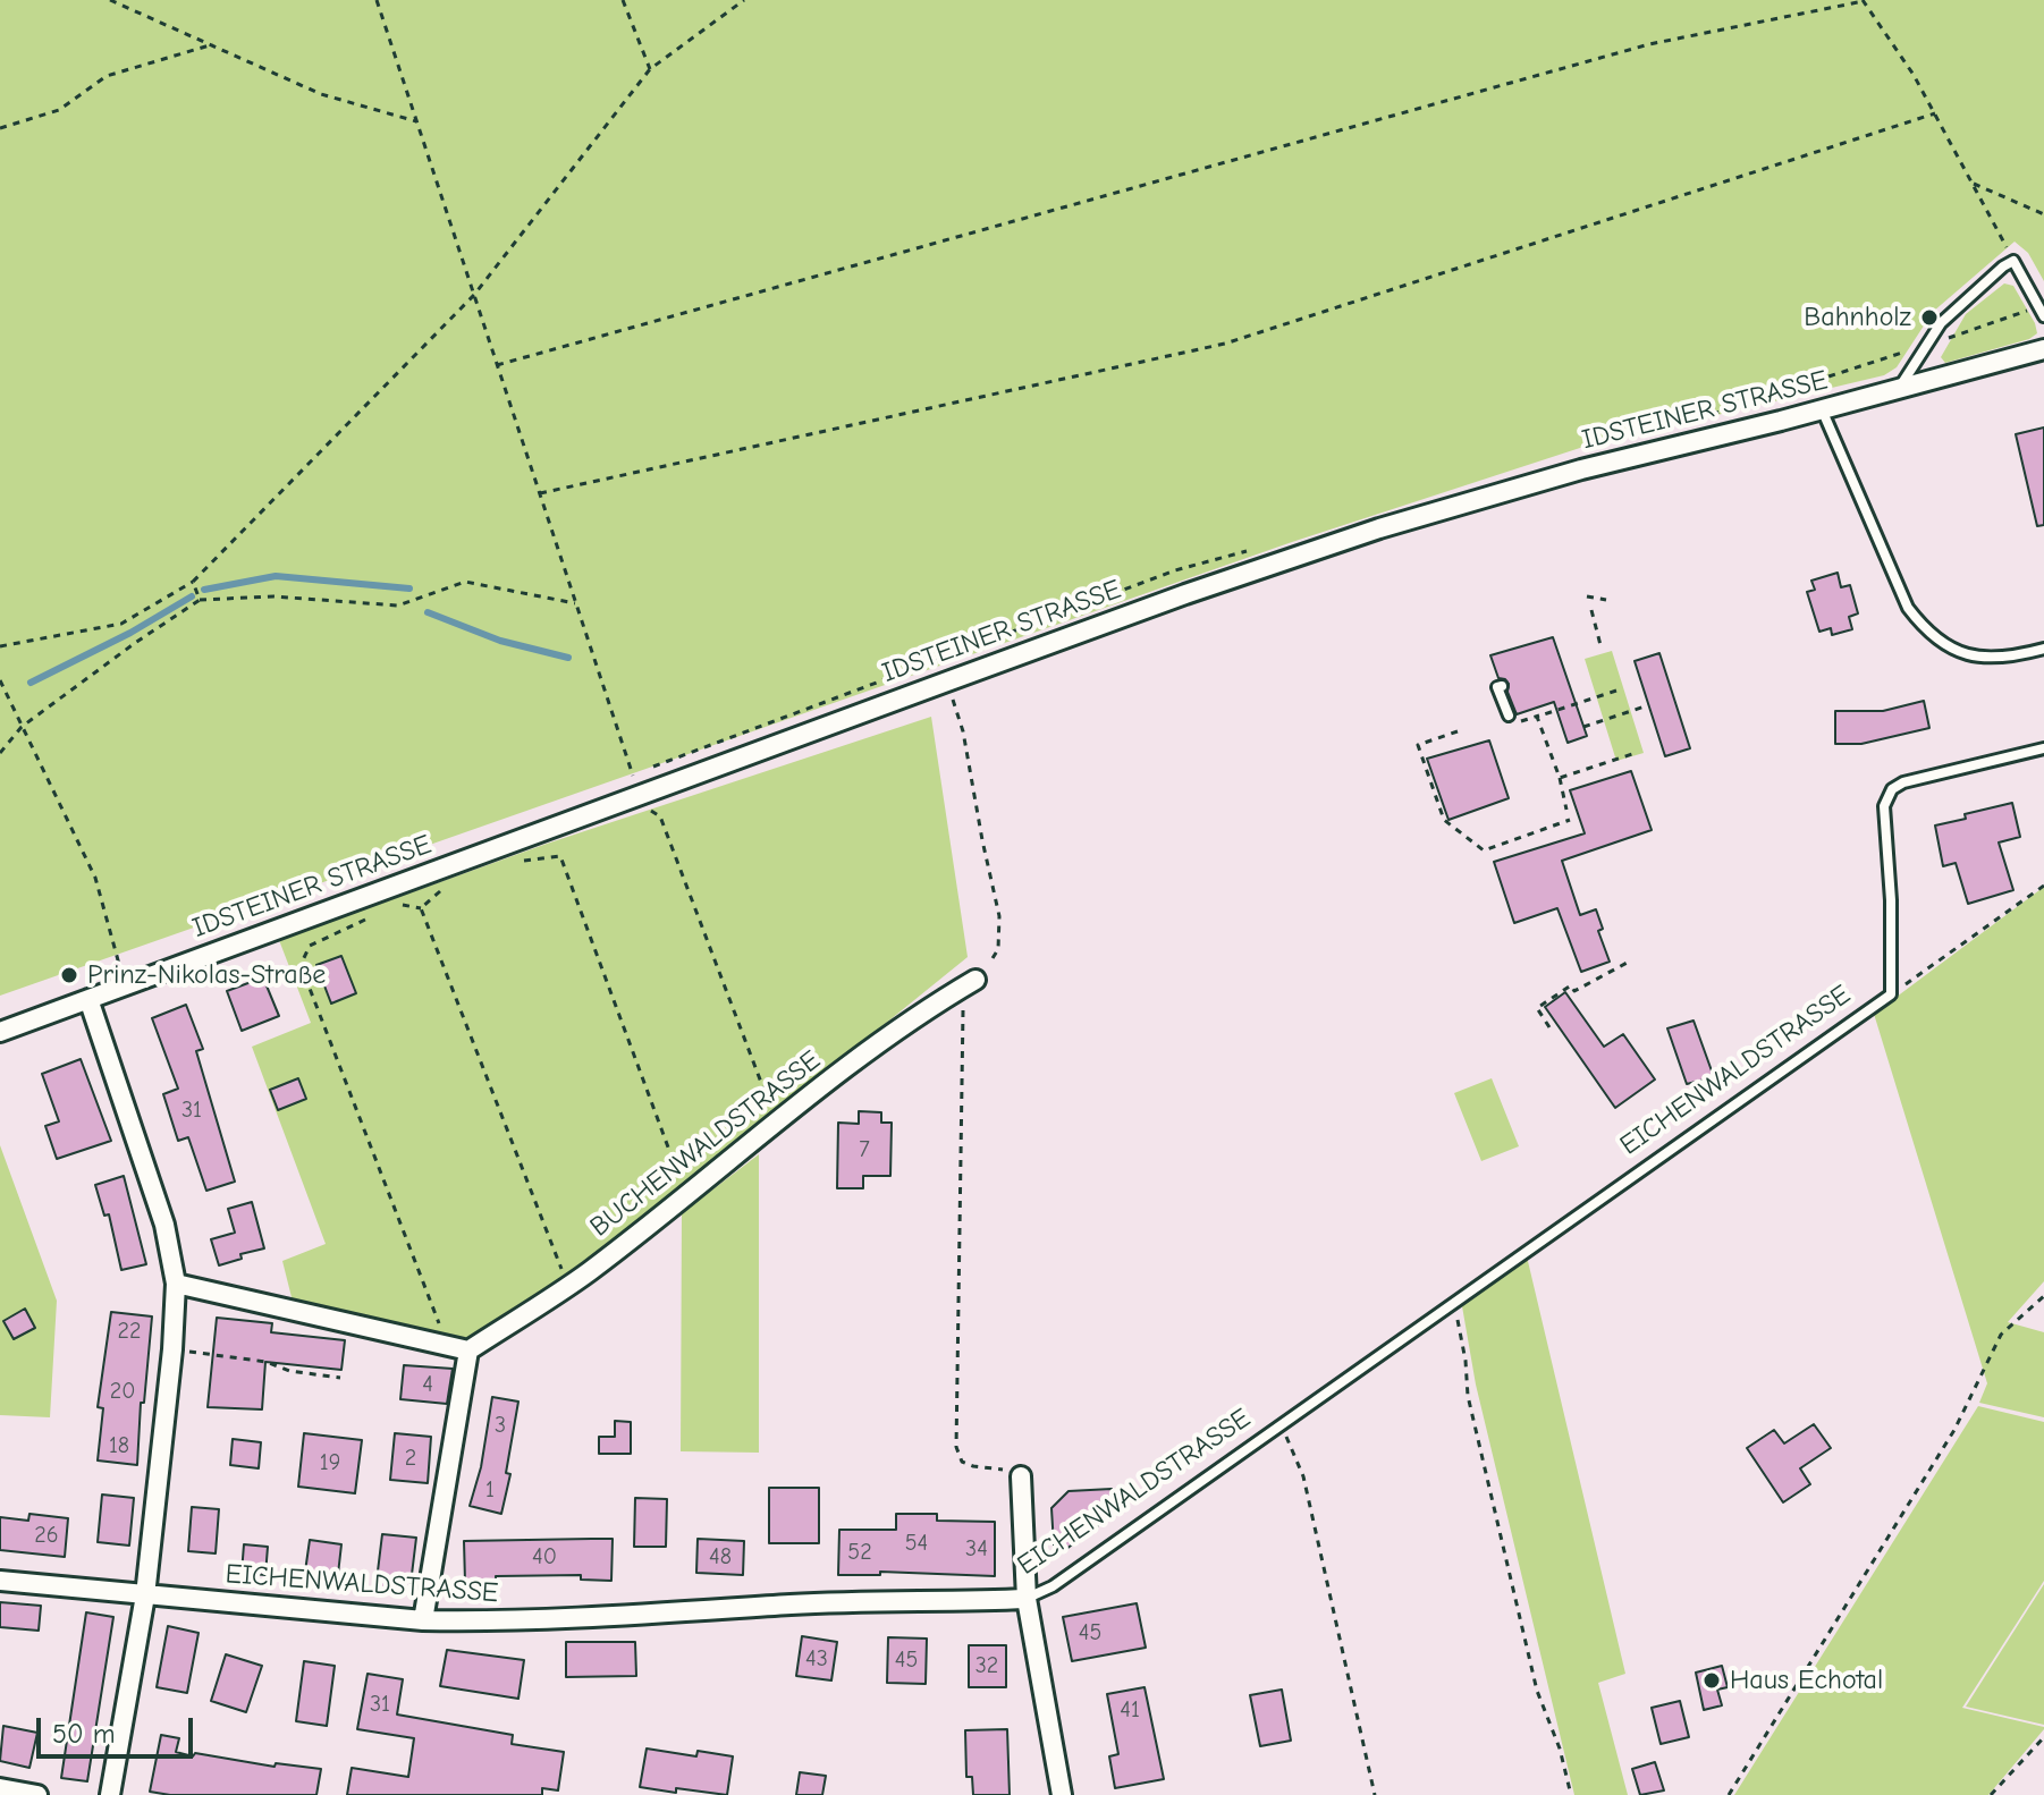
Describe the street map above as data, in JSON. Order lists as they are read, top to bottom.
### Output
{
  "streets": {
    "street": ["IDSTEINER STRASSE", "EICHENWALDSTRASSE", "BUCHENWALDSTRASSE"]
  },
  "places": ["Bahnholz", "Prinz-Nikolas-Straße", "Haus Echotal"],
  "house_numbers": [
    "31",
    "7",
    "22",
    "4",
    "20",
    "3",
    "18",
    "2",
    "19",
    "1",
    "26",
    "54",
    "34",
    "52",
    "40",
    "48",
    "45",
    "43",
    "45",
    "32",
    "31",
    "41"
  ],
  "scale_bar": "50 m"
}
